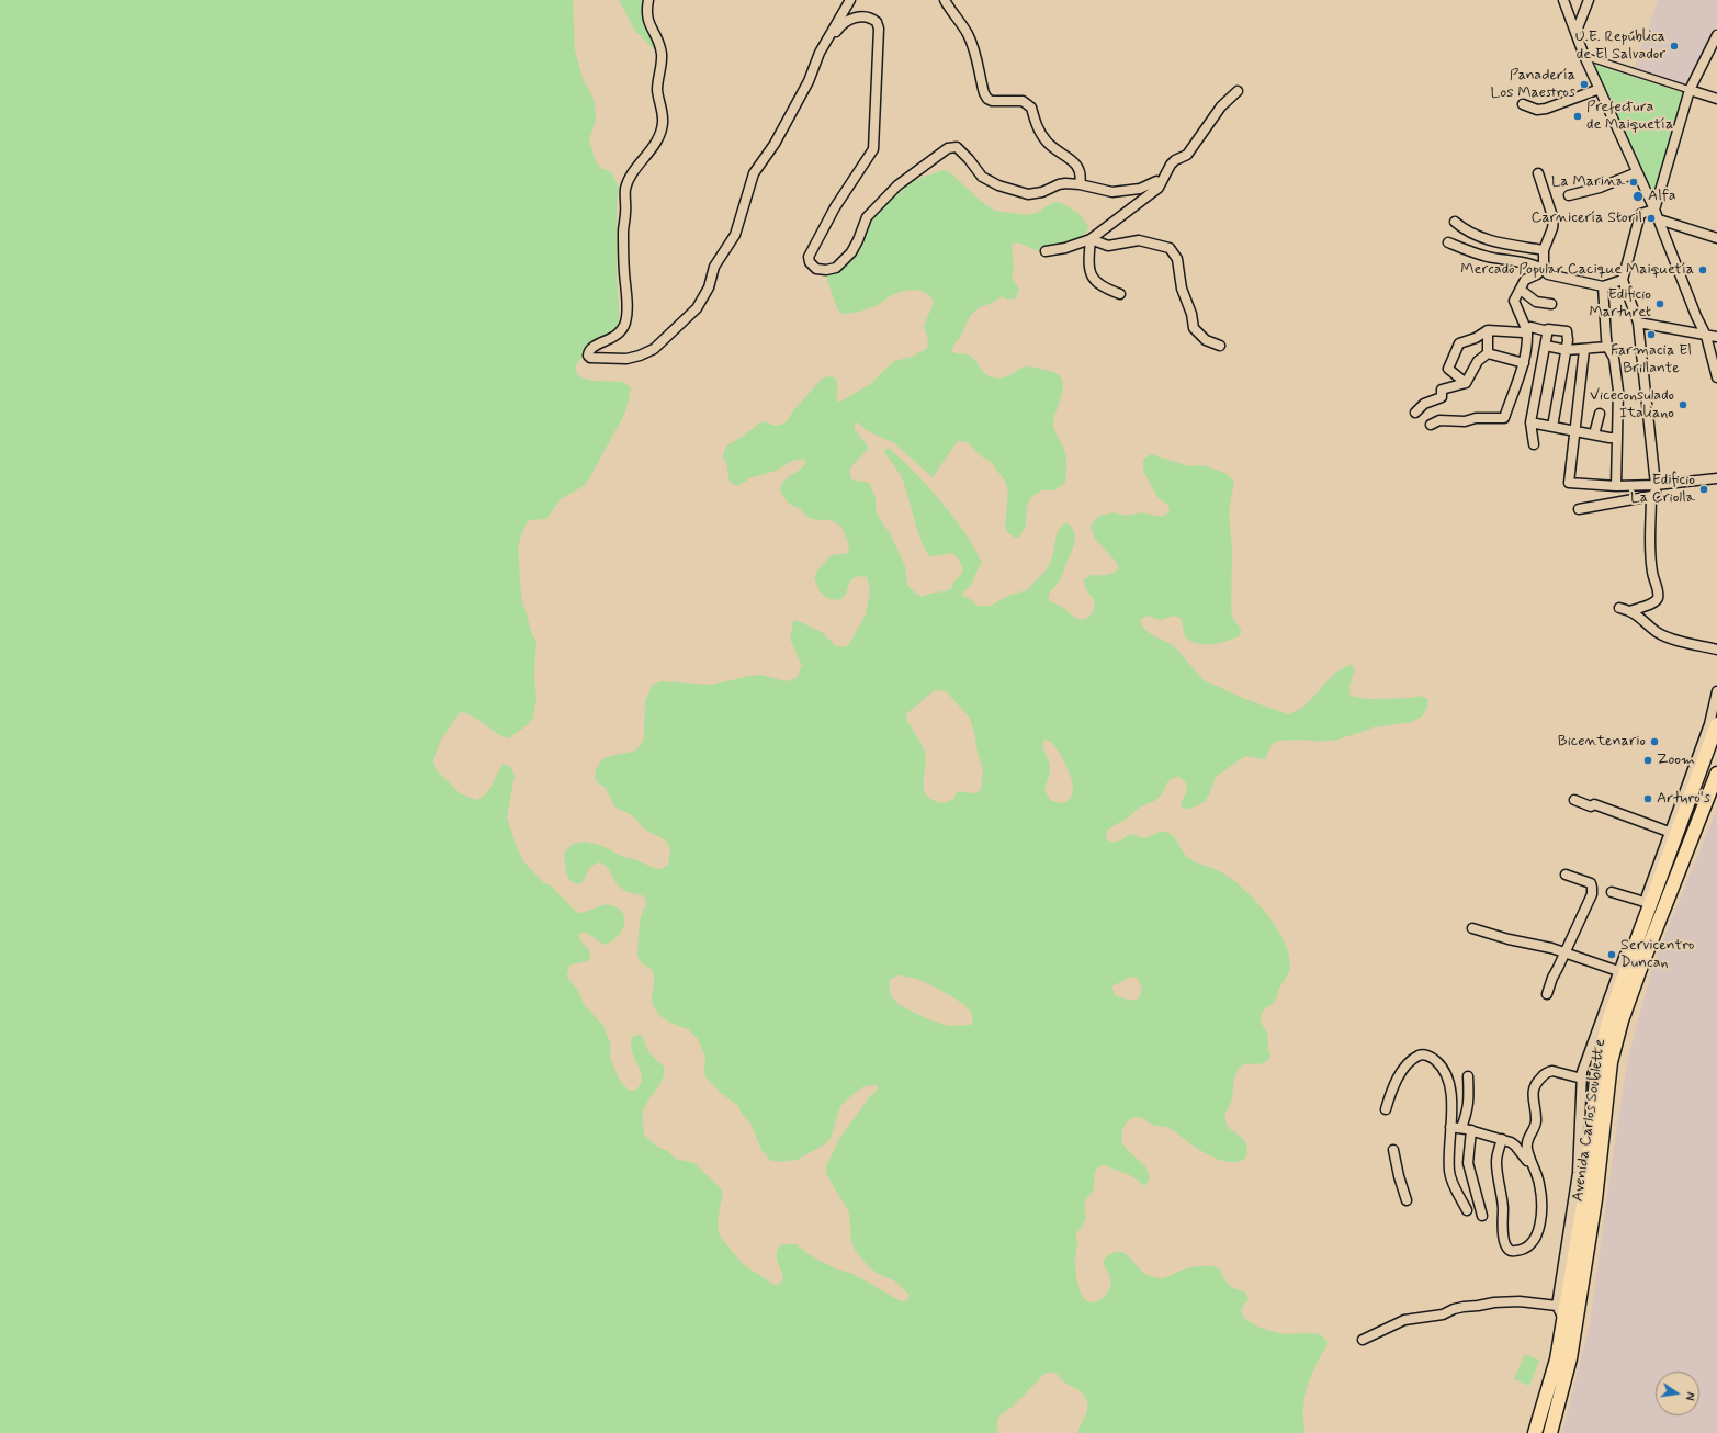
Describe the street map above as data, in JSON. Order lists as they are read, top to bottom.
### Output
{
  "streets": {
    "main road": ["Avenida Carlos Soublette"]
  },
  "places": [
    "U.E. República de El Salvador",
    "Panadería Los Maestros",
    "Prefectura de Maiquetía",
    "La Marina",
    "Alfa",
    "Carnicería Storil",
    "Mercado Popular Cacique Maiquetía",
    "Edificio Marturet",
    "Farmacia El Brillante",
    "Viceconsulado Italiano",
    "Edificio La Criolla",
    "Bicentenario",
    "Zoom",
    "Arturo's",
    "Servicentro Duncan"
  ],
  "north": "right"
}
